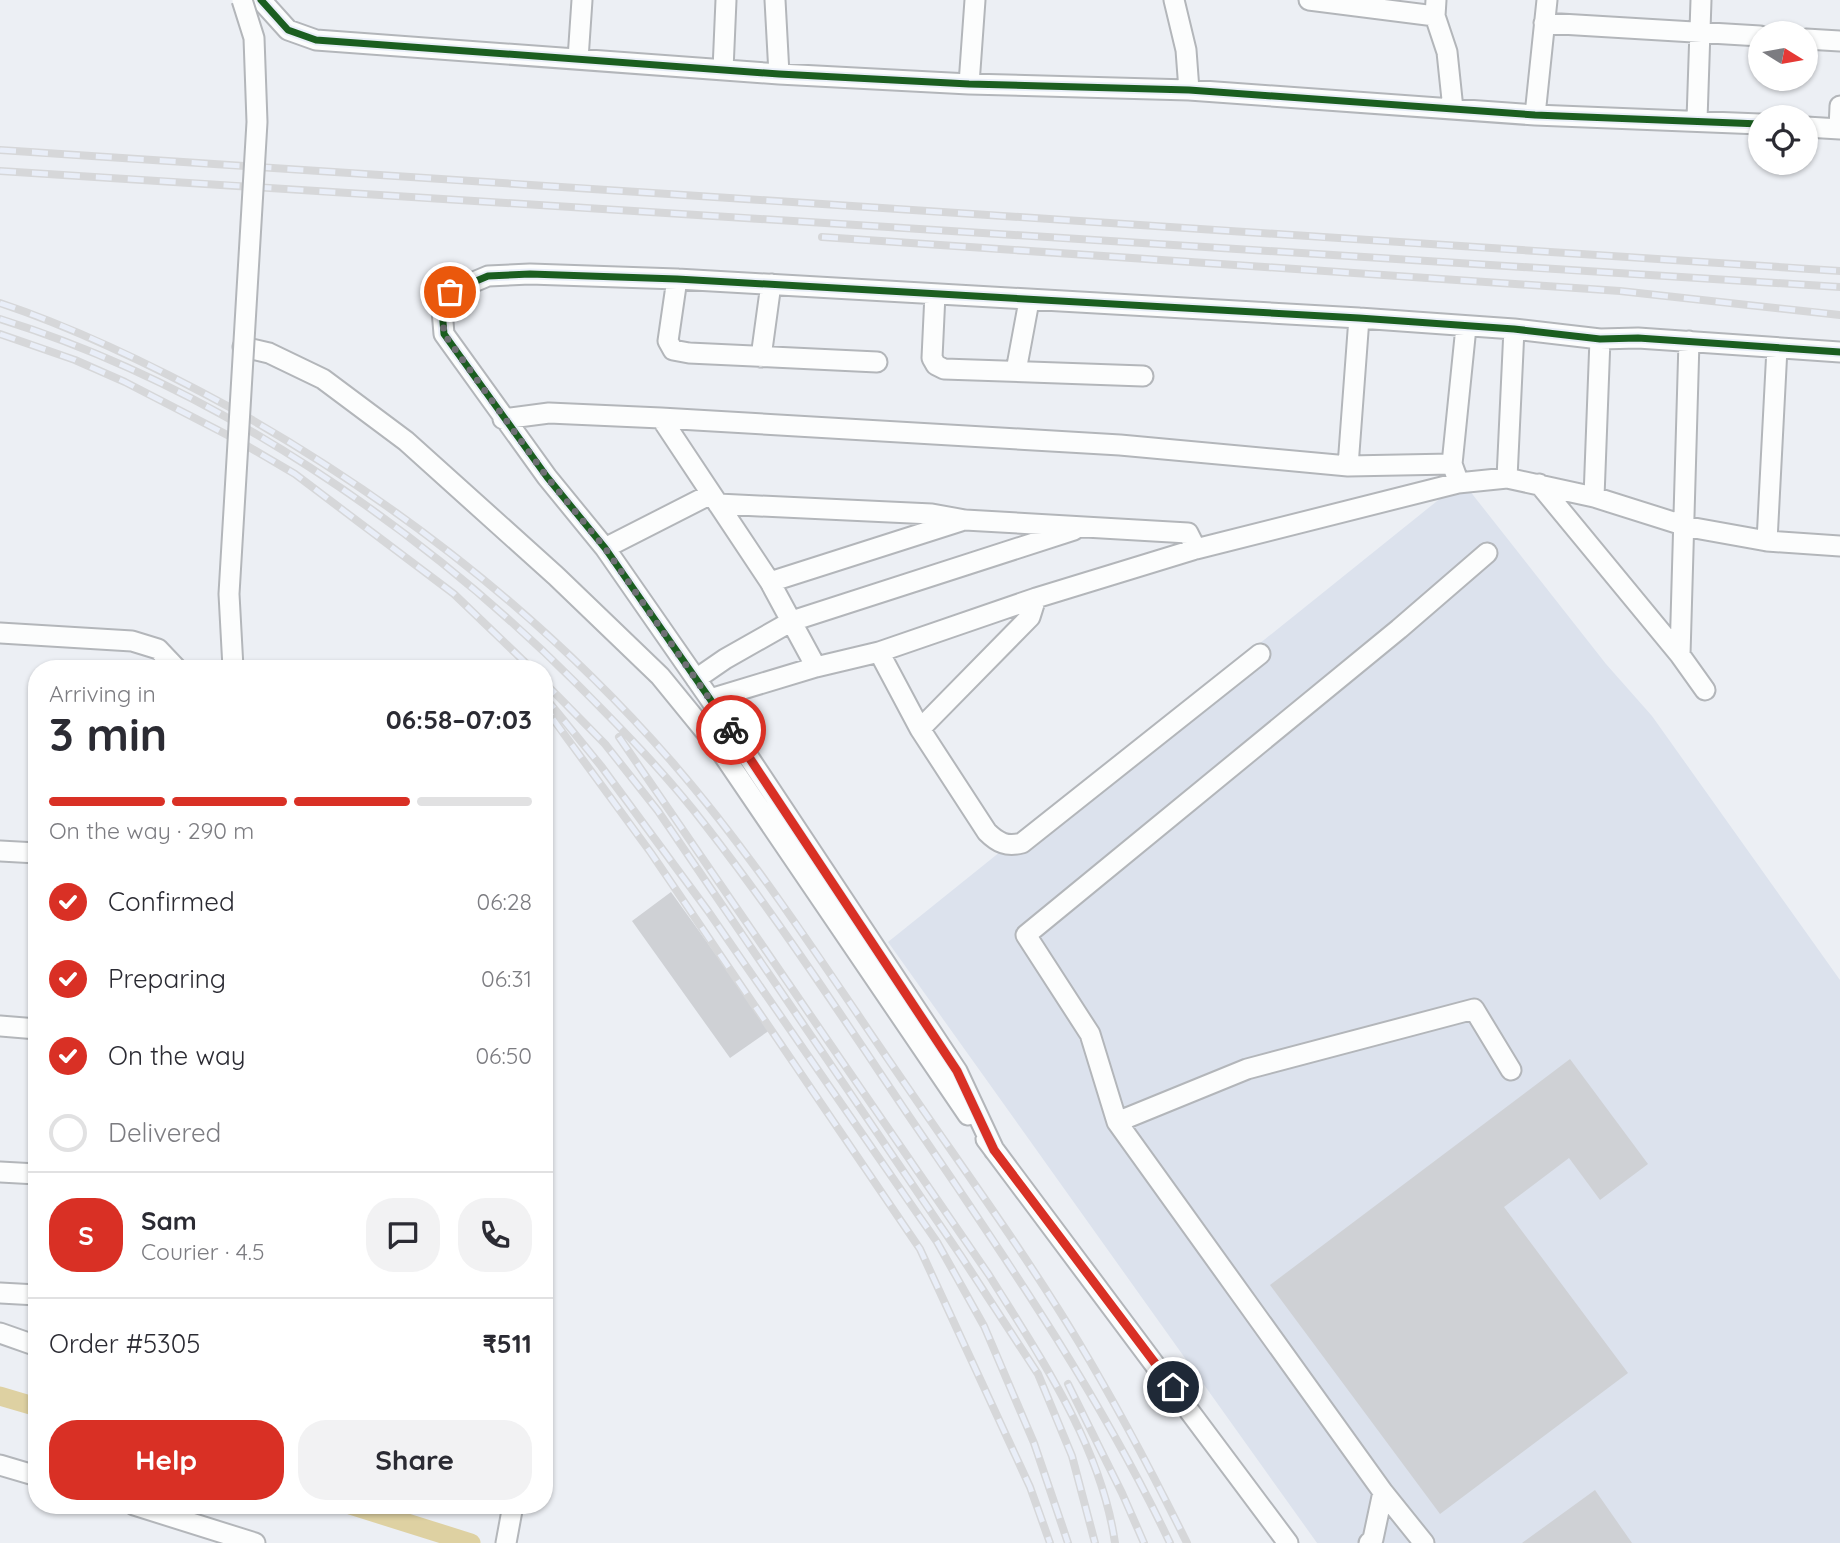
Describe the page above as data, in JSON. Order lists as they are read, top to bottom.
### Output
{
  "north": "right",
  "page": {
    "heading": ["3 min", "Arriving in", "06:58–07:03"],
    "panel": [
      "Sam",
      "Courier · 4.5",
      "Order #5305",
      "₹511"
    ],
    "bar": "On the way · 290 m",
    "list": [
      ["Confirmed", "06:28"],
      ["Preparing", "06:31"],
      ["On the way", "06:50"],
      "Delivered"
    ],
    "round": "S",
    "buttons": ["Help", "Share"]
  }
}
